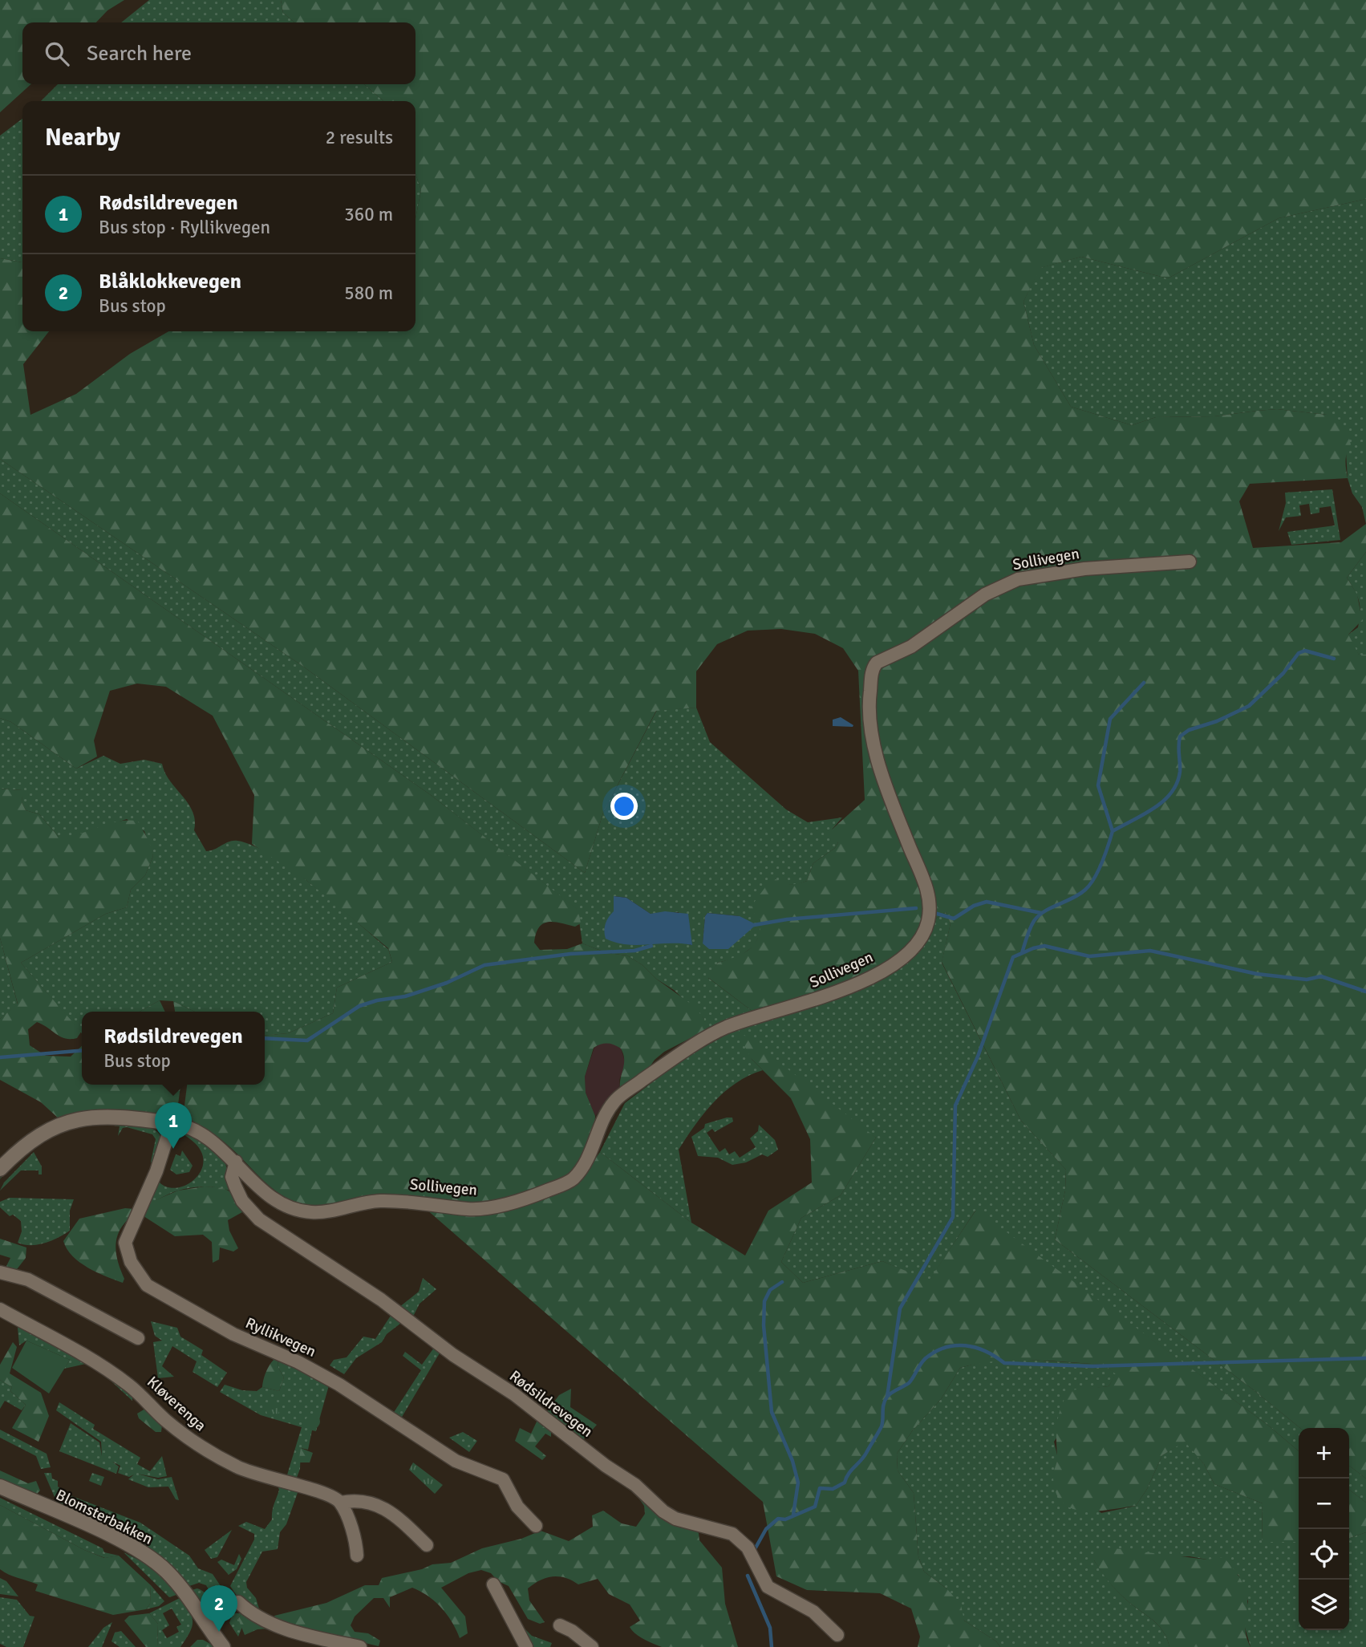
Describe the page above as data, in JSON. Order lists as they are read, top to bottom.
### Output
{
  "streets": {
    "street": [
      "Sollivegen",
      "Ryllikvegen",
      "Kløverenga",
      "Rødsildrevegen",
      "Blomsterbakken"
    ]
  },
  "crossings": [
    ["Sollivegen", "Rødsildrevegen"]
  ],
  "page": {
    "search": "Search here",
    "heading": ["Nearby", "2 results"],
    "list": [
      {
        "mark": "1",
        "name": "Rødsildrevegen",
        "note": "Bus stop · Ryllikvegen",
        "value": "360 m"
      },
      {
        "mark": "2",
        "name": "Blåklokkevegen",
        "note": "Bus stop",
        "value": "580 m"
      }
    ],
    "popup": ["Rødsildrevegen", "Bus stop"],
    "pins": ["1", "2"],
    "map_buttons": ["+", "−"]
  }
}
